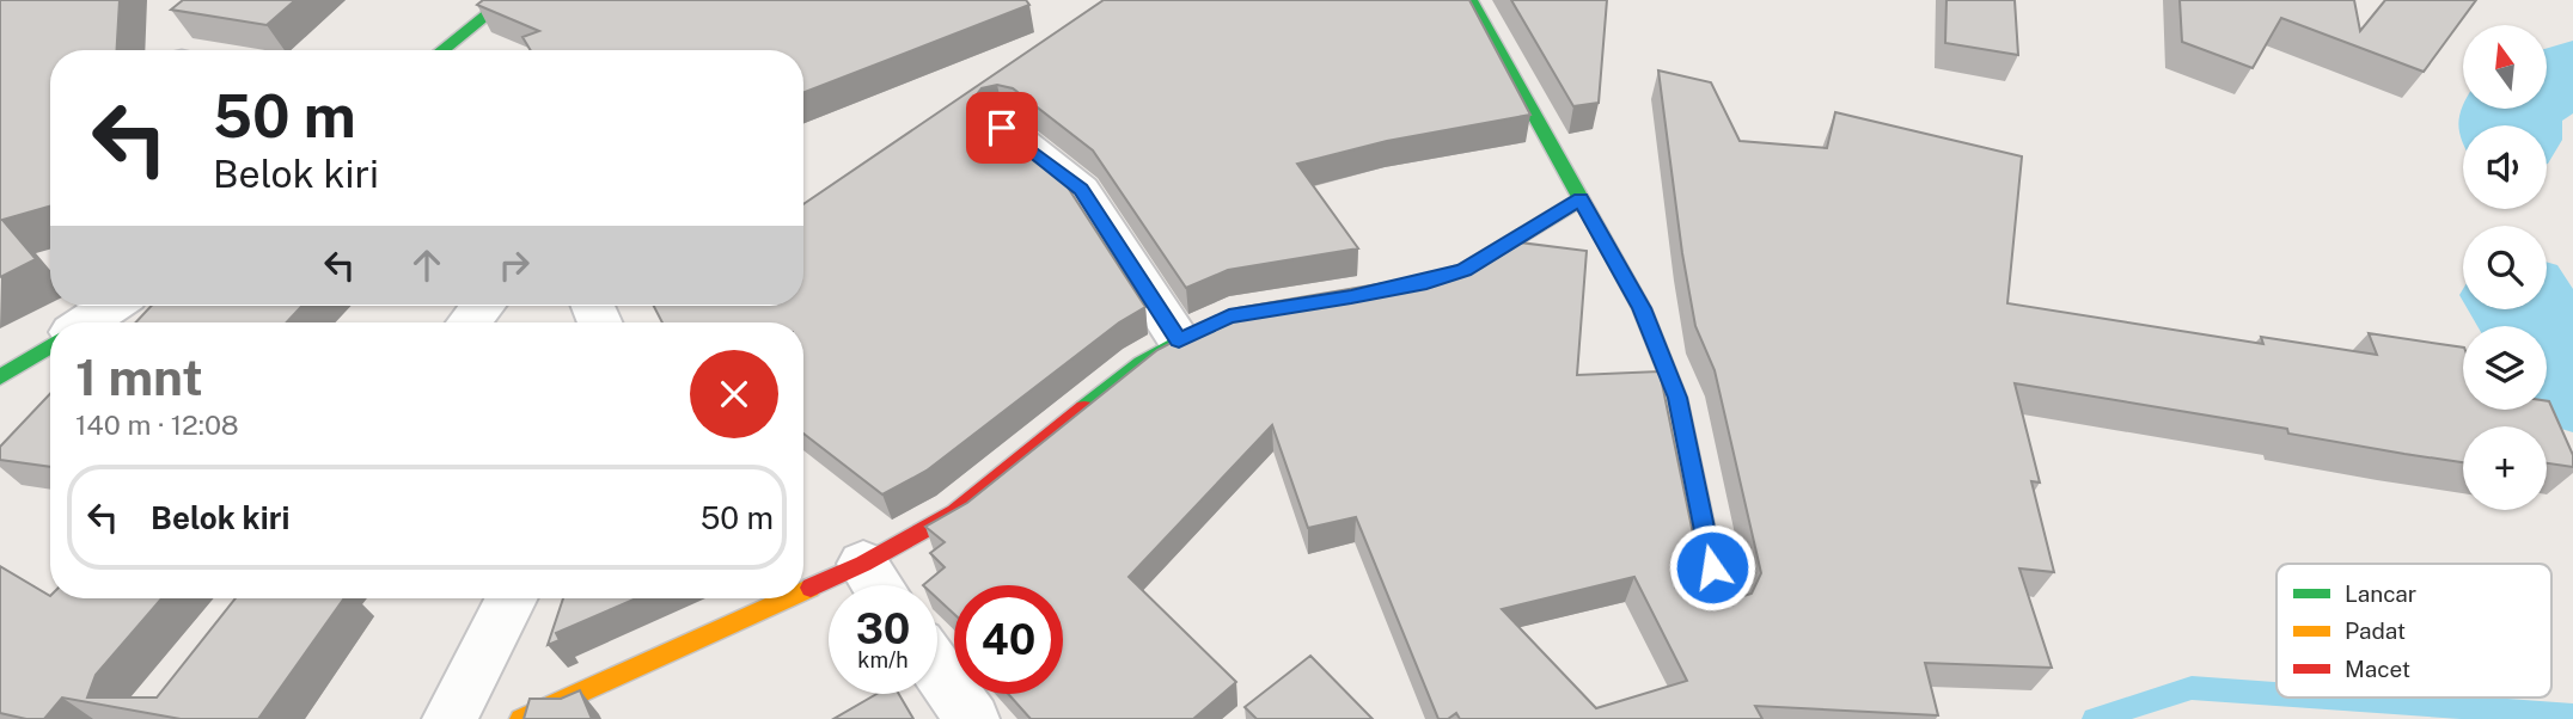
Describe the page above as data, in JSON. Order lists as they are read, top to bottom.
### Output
{
  "legend": ["Lancar", "Padat", "Macet"],
  "north": "top",
  "page": {
    "map_buttons": "+",
    "turn": ["50 m", "Belok kiri"],
    "heading": ["1 mnt", "140 m · 12:08"],
    "list": [
      {
        "name": "Belok kiri",
        "value": "50 m"
      }
    ],
    "speed": "30 km/h",
    "limit": "40"
  }
}
